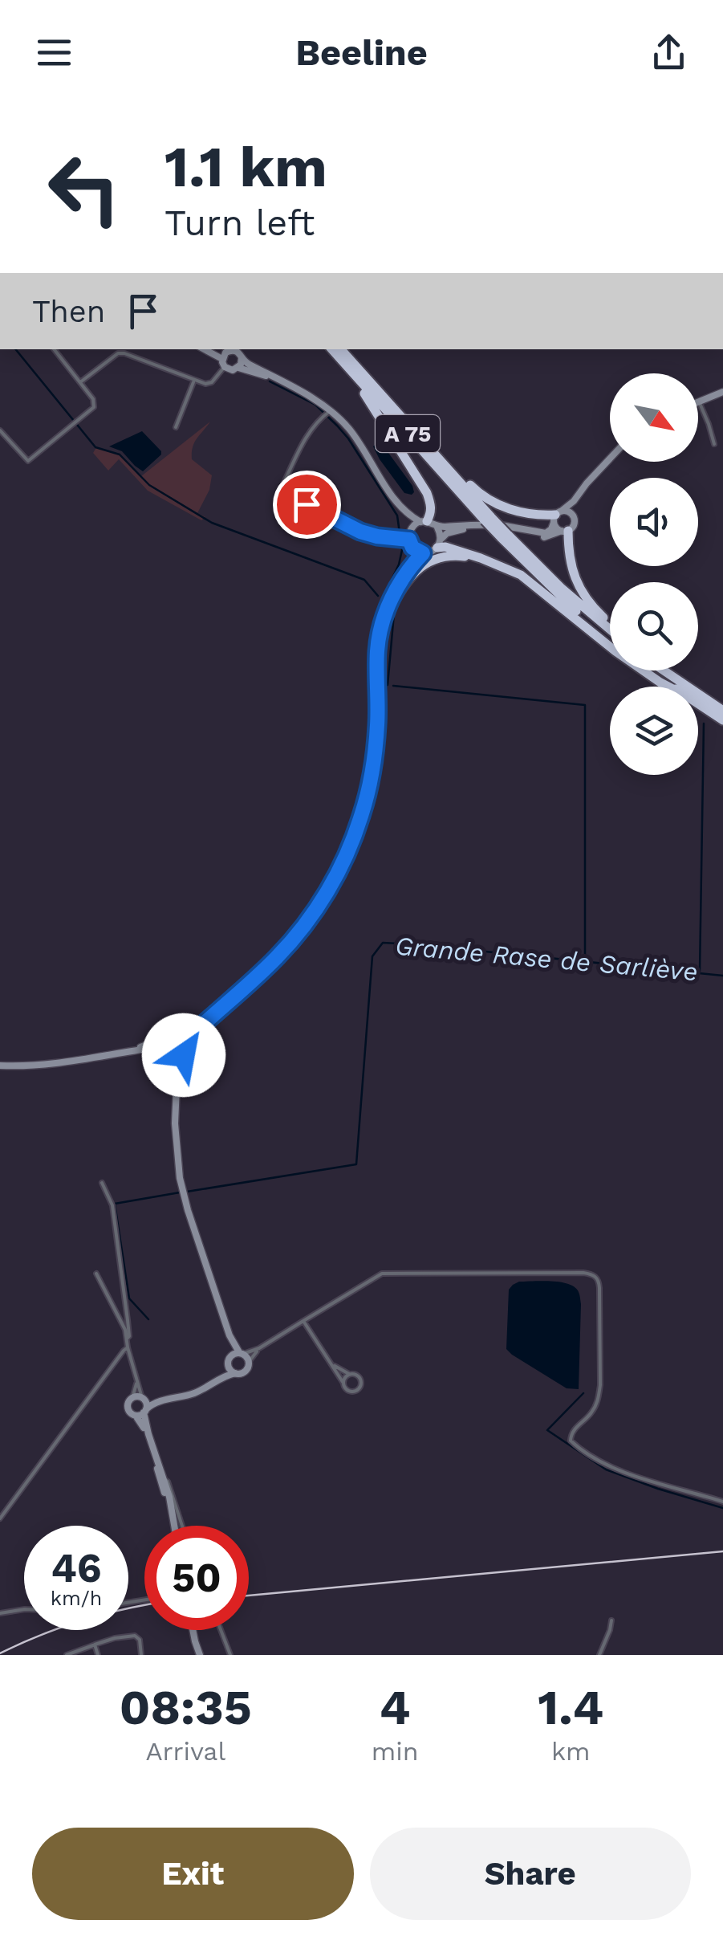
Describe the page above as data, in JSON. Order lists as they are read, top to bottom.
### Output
{
  "streets": {
    "highway": ["A 75"]
  },
  "water": ["Grande Rase de Sarliève"],
  "north": "bottom right",
  "page": {
    "header": "Beeline",
    "turn": ["1.1 km", "Turn left"],
    "then": "Then",
    "speed": "46 km/h",
    "limit": "50",
    "eta": [
      "08:35",
      "Arrival",
      "4",
      "min",
      "1.4",
      "km"
    ],
    "buttons": ["Exit", "Share"]
  }
}
